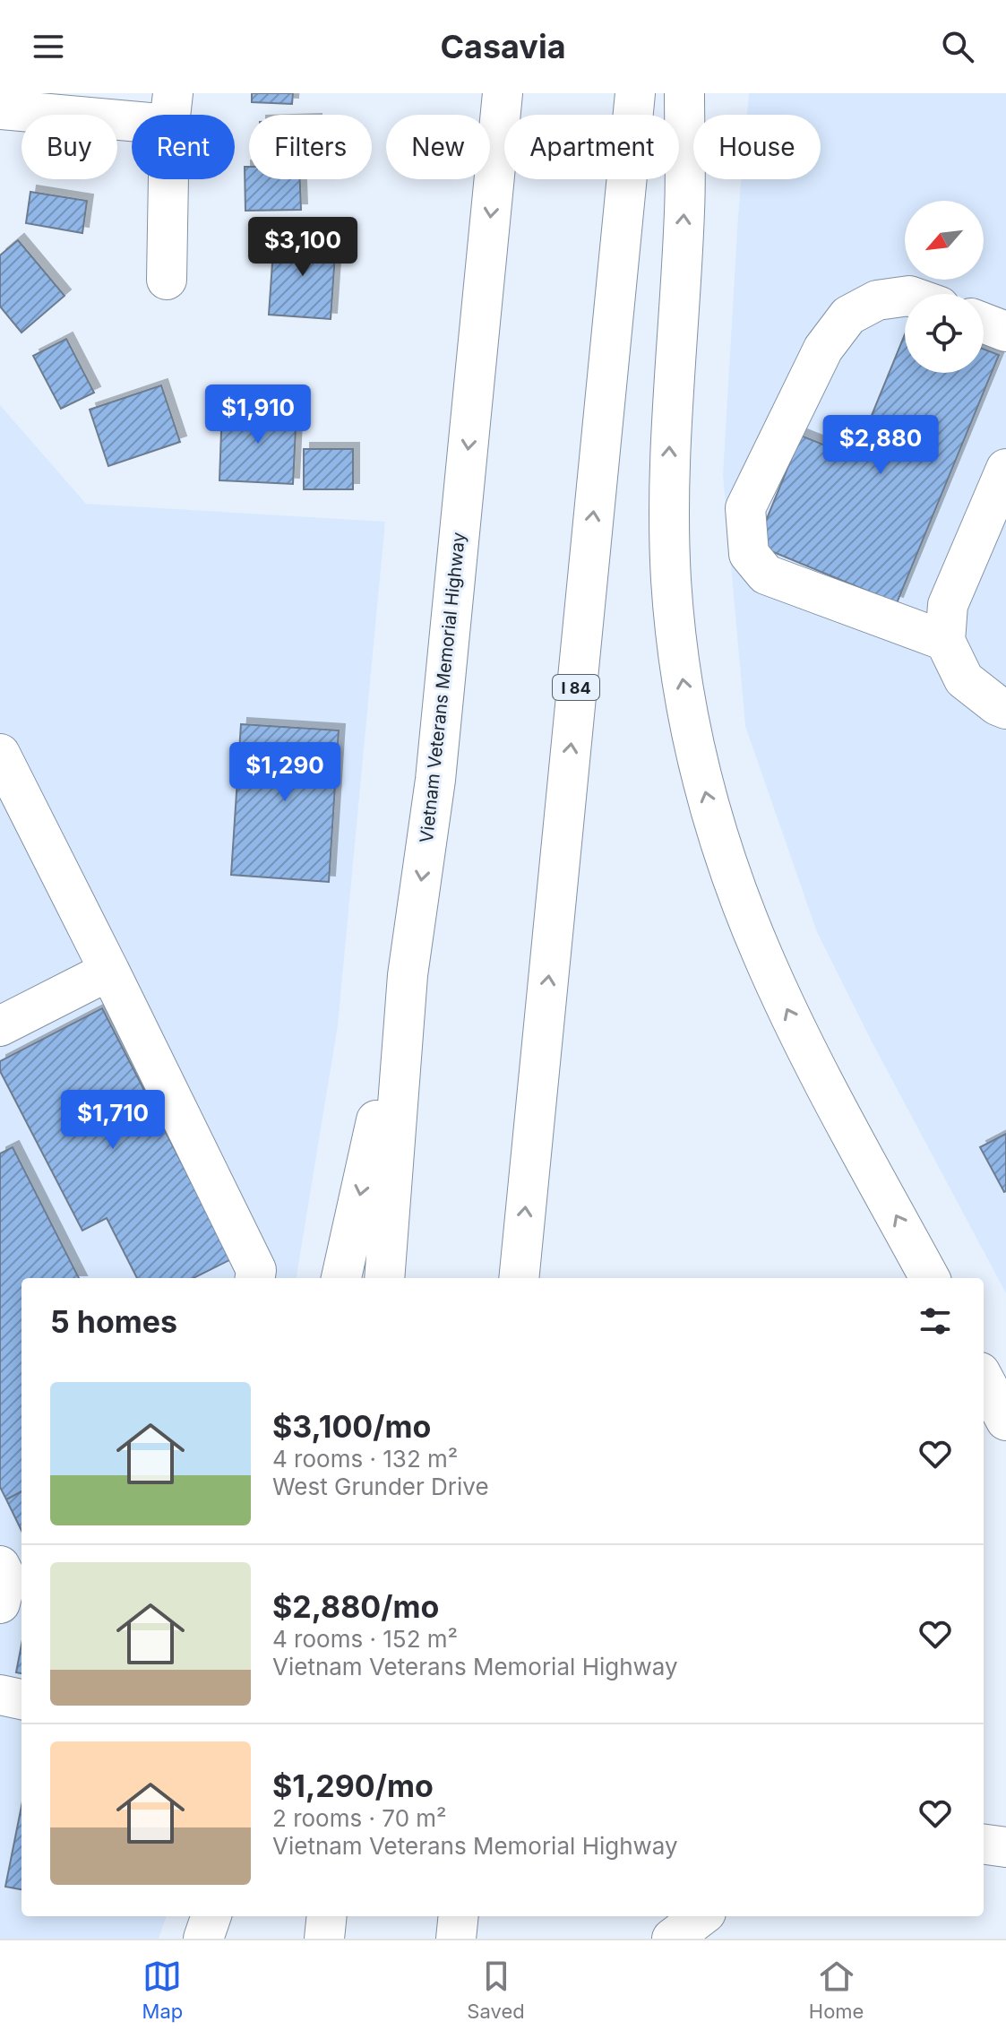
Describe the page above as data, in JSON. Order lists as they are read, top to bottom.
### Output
{
  "streets": {
    "main road": ["Vietnam Veterans Memorial Highway", "I 84"]
  },
  "north": "bottom left",
  "page": {
    "header": "Casavia",
    "chip": [
      "Buy",
      "Rent",
      "Filters",
      "New",
      "Apartment",
      "House"
    ],
    "price": [
      "$3,100",
      "$1,910",
      "$2,880",
      "$1,290",
      "$1,710"
    ],
    "heading": "5 homes",
    "list": [
      {
        "name": "$3,100/mo",
        "note": "4 rooms · 132 m² · West Grunder Drive"
      },
      {
        "name": "$2,880/mo",
        "note": "4 rooms · 152 m² · Vietnam Veterans Memorial Highway"
      },
      {
        "name": "$1,290/mo",
        "note": "2 rooms · 70 m² · Vietnam Veterans Memorial Highway"
      }
    ],
    "tabs": ["Map", "Saved", "Home"]
  }
}
